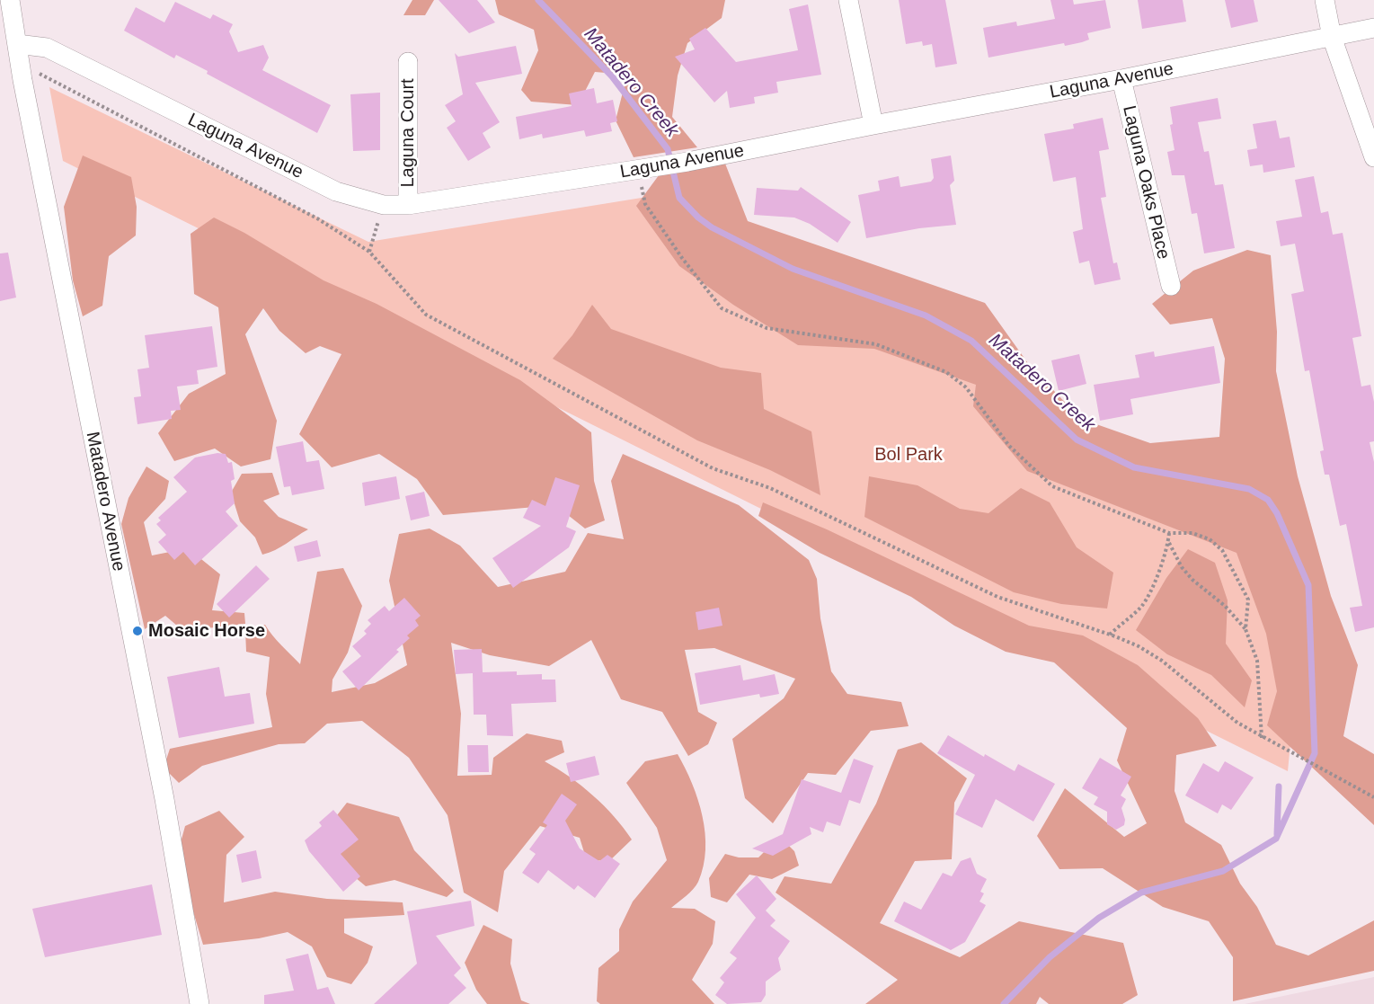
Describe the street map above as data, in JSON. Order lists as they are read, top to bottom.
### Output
{
  "streets": {
    "street": [
      "Laguna Avenue",
      "Laguna Court",
      "Laguna Oaks Place",
      "Matadero Avenue"
    ]
  },
  "crossings": [
    ["Laguna Avenue", "Laguna Court"],
    ["Laguna Avenue", "Laguna Oaks Place"],
    ["Laguna Avenue", "Matadero Avenue"]
  ],
  "water": ["Matadero Creek"],
  "parks": ["Bol Park"],
  "places": ["Mosaic Horse"]
}
